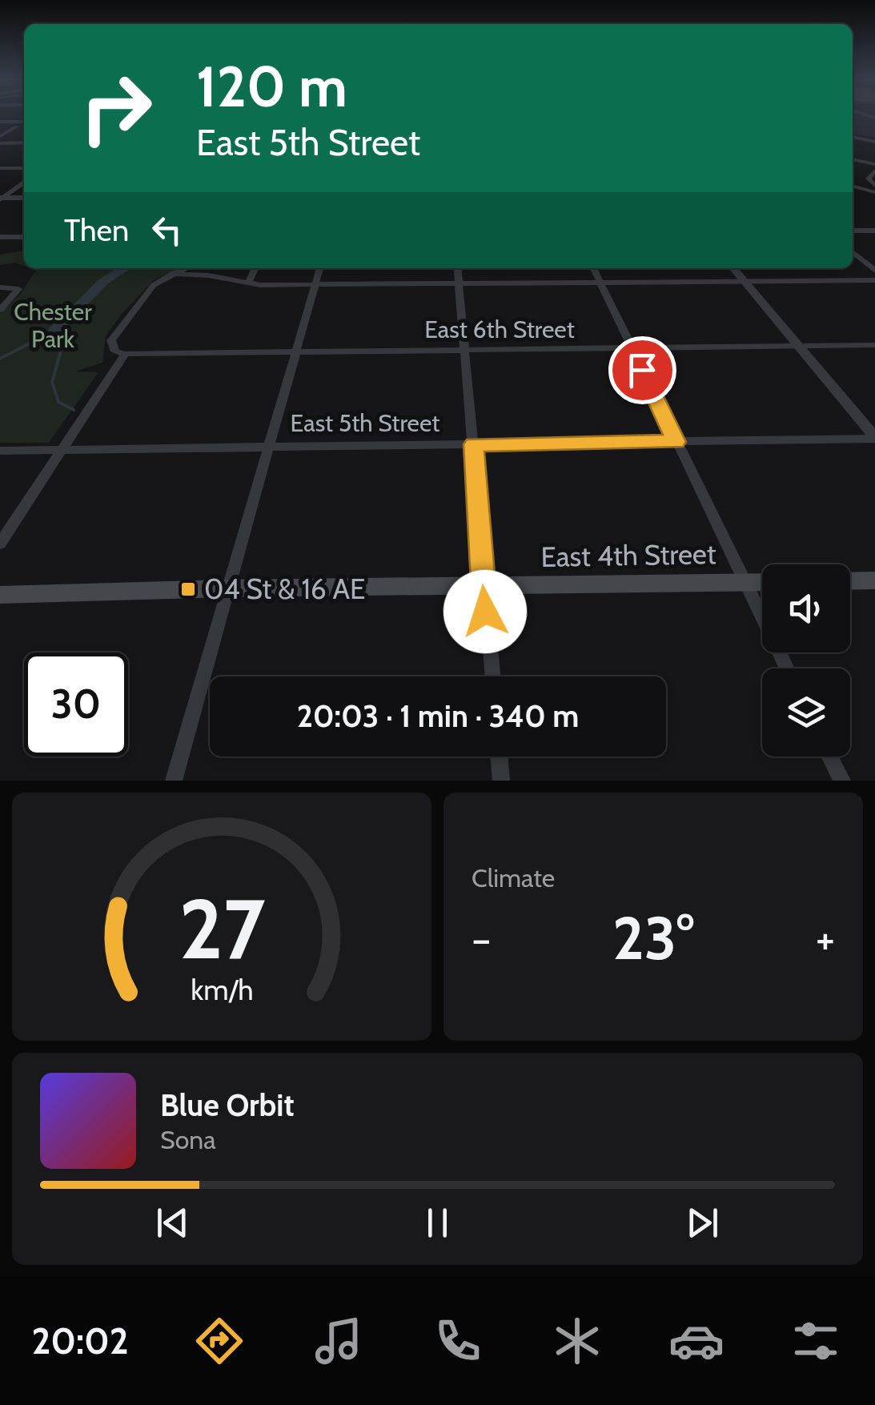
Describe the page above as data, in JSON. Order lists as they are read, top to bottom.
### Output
{
  "streets": {
    "main road": ["East 4th Street"],
    "street": ["East 6th Street", "East 5th Street"]
  },
  "parks": ["Chester Park"],
  "places": {
    "transit": ["04 St & 16 AE"]
  },
  "page": {
    "turn": ["120 m", "East 5th Street"],
    "then": "Then",
    "limit": "30",
    "trip": "20:03 · 1 min · 340 m",
    "tile": "Climate",
    "heat": ["−", "23°", "+"],
    "song": ["Blue Orbit", "Sona"],
    "tabs": "20:02",
    "gauge": ["27", "km/h"]
  }
}
